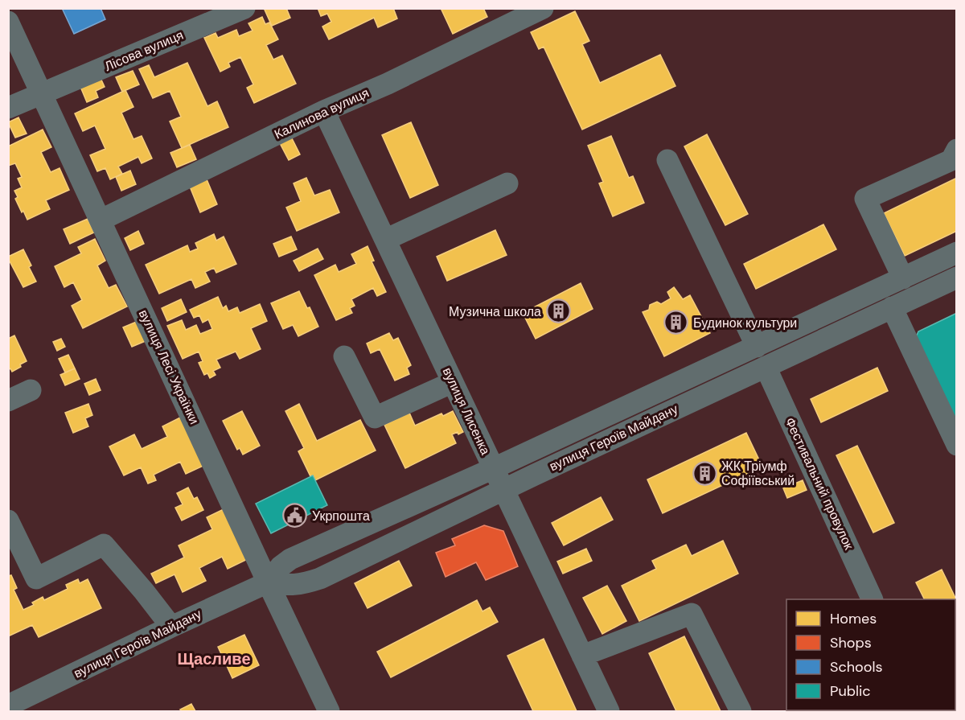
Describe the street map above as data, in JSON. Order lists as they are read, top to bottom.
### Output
{
  "streets": {
    "street": [
      "Лісова вулиця",
      "Калинова вулиця",
      "вулиця Лесі Українки",
      "вулиця Лисенка",
      "вулиця Героїв Майдану",
      "Фестивальний провулок"
    ]
  },
  "crossings": [
    ["Лісова вулиця", "вулиця Лесі Українки"],
    ["Калинова вулиця", "вулиця Лесі Українки"],
    ["Калинова вулиця", "вулиця Лисенка"],
    ["вулиця Лесі Українки", "вулиця Героїв Майдану"],
    ["вулиця Лисенка", "вулиця Героїв Майдану"],
    ["вулиця Героїв Майдану", "Фестивальний провулок"]
  ],
  "districts": ["Щасливе"],
  "places": {
    "building": ["Музична школа", "Будинок культури", "ЖК Тріумф Софіївський"],
    "public building": ["Укрпошта"]
  },
  "legend": [
    "Homes",
    "Shops",
    "Schools",
    "Public"
  ]
}
